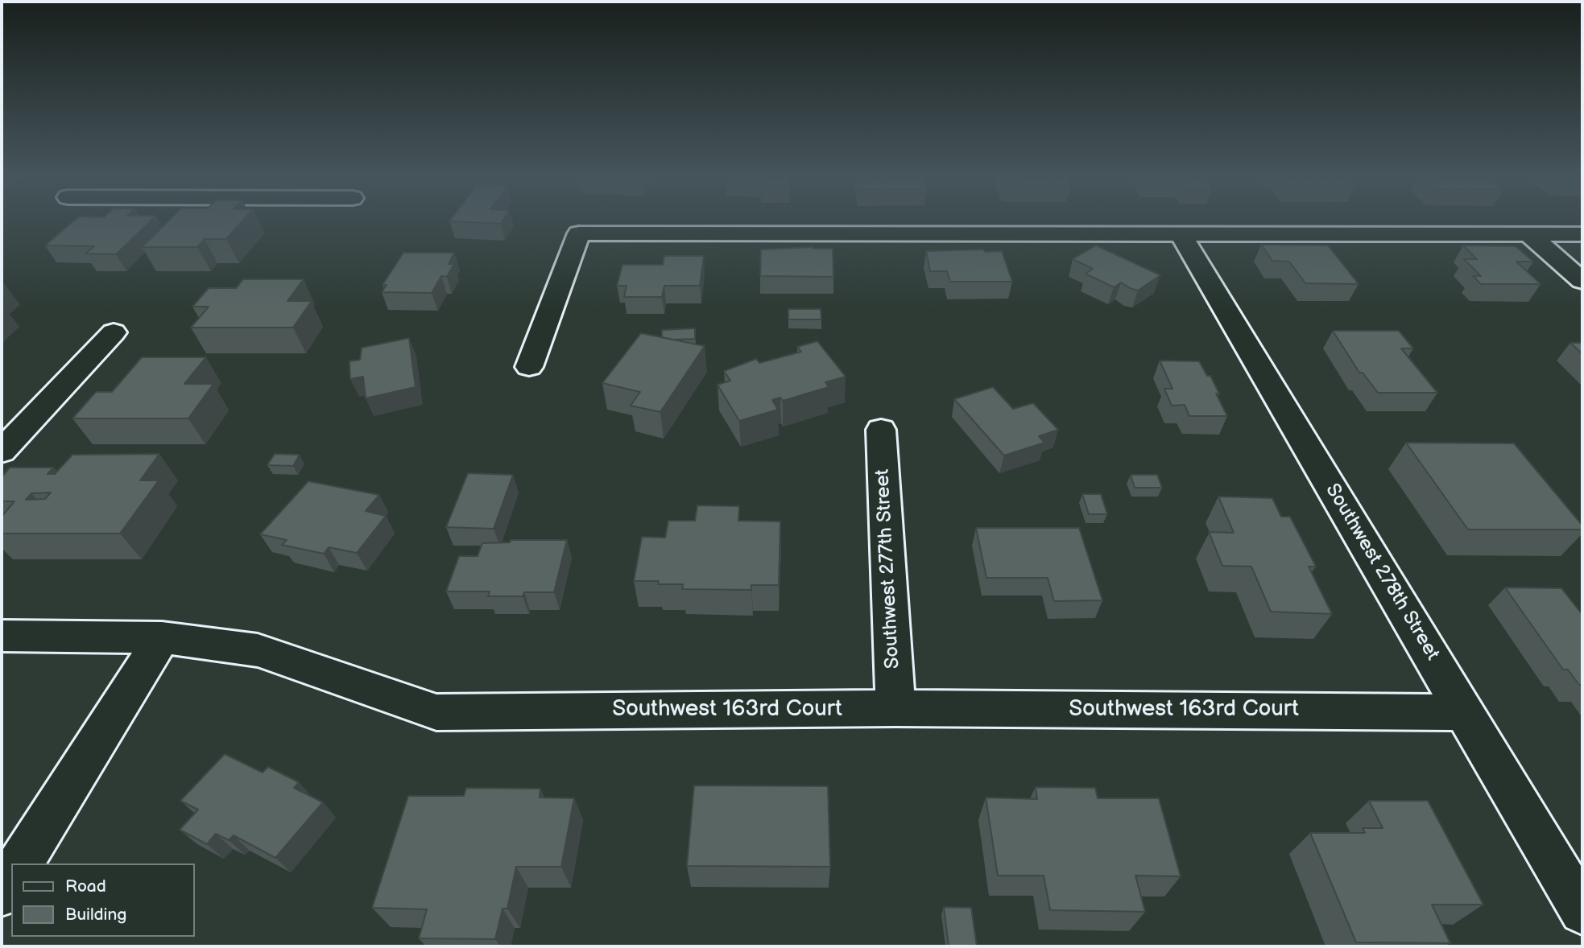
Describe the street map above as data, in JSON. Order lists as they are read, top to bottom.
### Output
{
  "streets": {
    "street": ["Southwest 277th Street", "Southwest 278th Street", "Southwest 163rd Court"]
  },
  "crossings": [
    ["Southwest 277th Street", "Southwest 163rd Court"],
    ["Southwest 278th Street", "Southwest 163rd Court"]
  ],
  "legend": ["Road", "Building"]
}
